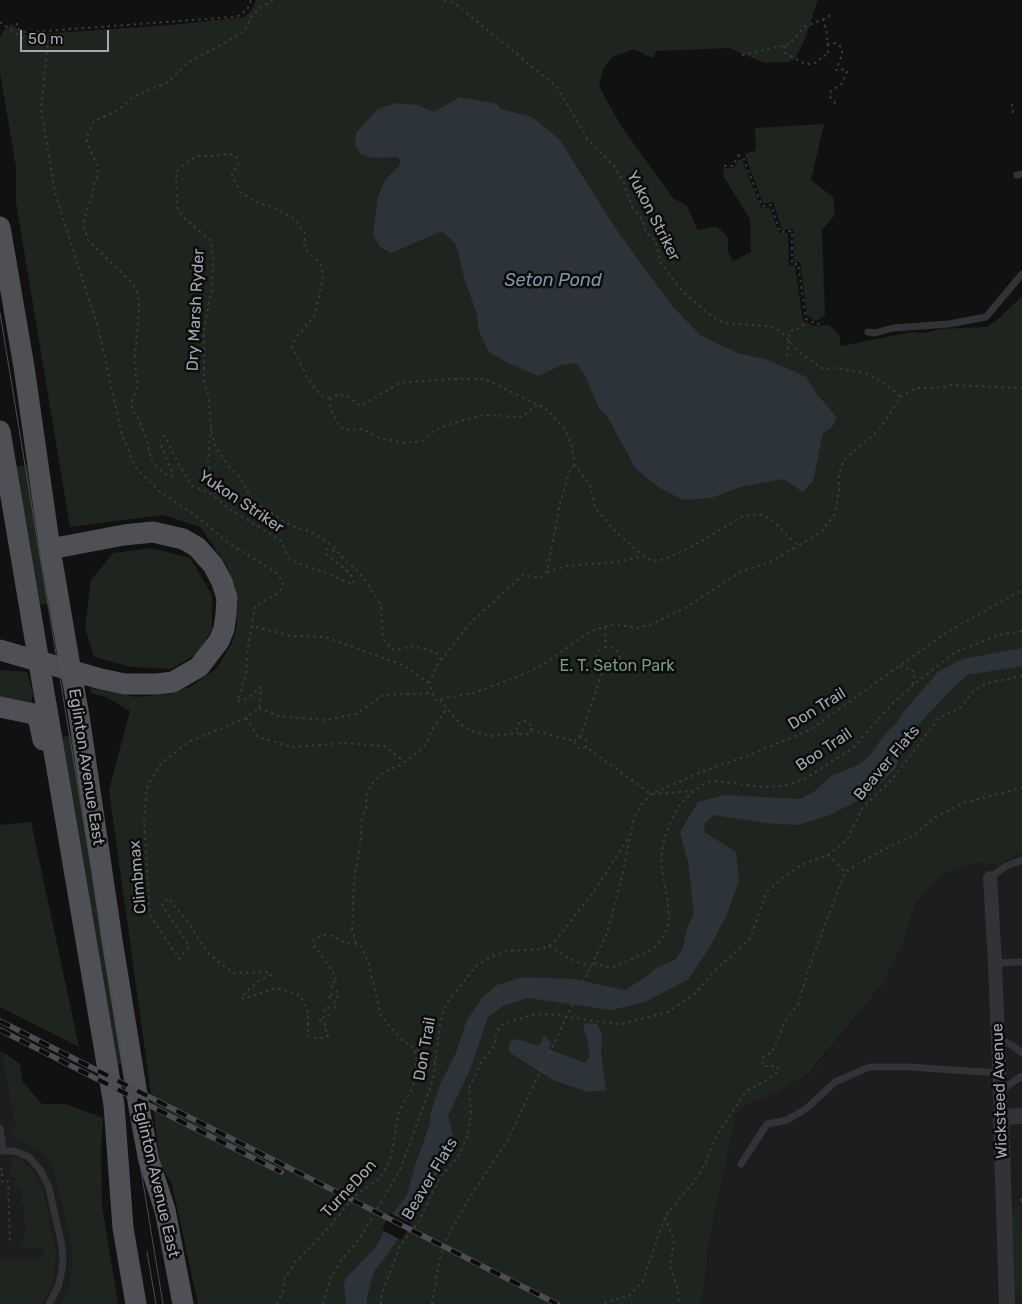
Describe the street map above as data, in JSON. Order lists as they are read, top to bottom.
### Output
{
  "streets": {
    "main road": ["Eglinton Avenue East"],
    "street": ["Wicksteed Avenue"],
    "path": [
      "Yukon Striker",
      "Dry Marsh Ryder",
      "Don Trail",
      "Boo Trail",
      "Beaver Flats",
      "Climbmax",
      "TurneDon"
    ]
  },
  "crossings": [
    ["Yukon Striker", "Dry Marsh Ryder"],
    ["Don Trail", "Boo Trail"],
    ["Don Trail", "Beaver Flats"]
  ],
  "water": ["Seton Pond"],
  "parks": ["E. T. Seton Park"],
  "scale_bar": "50 m"
}
